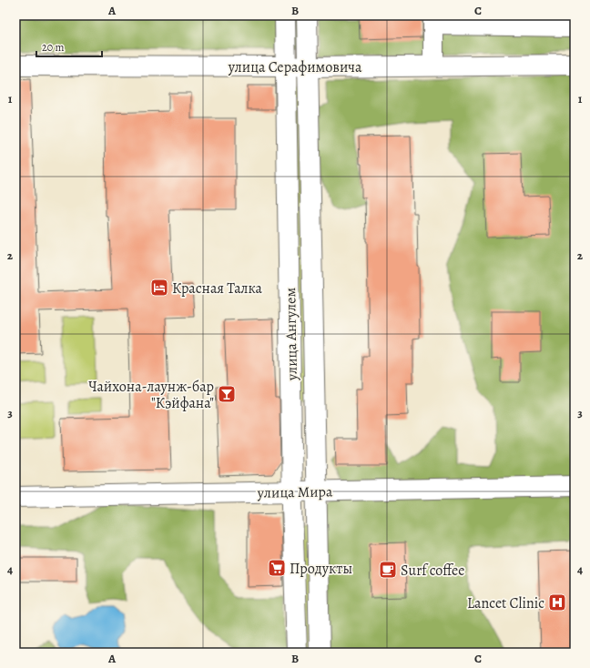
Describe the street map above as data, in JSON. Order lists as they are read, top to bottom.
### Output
{
  "streets": {
    "street": ["улица Серафимовича", "улица Ангулем", "улица Мира"]
  },
  "crossings": [
    ["улица Серафимовича", "улица Ангулем"],
    ["улица Ангулем", "улица Мира"]
  ],
  "places": {
    "hotel": ["Красная Талка"],
    "bar": ["Чайхона-лаунж-бар \"Кэйфана\""],
    "supermarket": ["Продукты"],
    "cafe": ["Surf coffee"],
    "hospital": ["Lancet Clinic"]
  },
  "scale_bar": "20 m",
  "grid": {
    "columns": ["A", "B", "C"],
    "rows": [
      "1",
      "2",
      "3",
      "4"
    ]
  }
}
